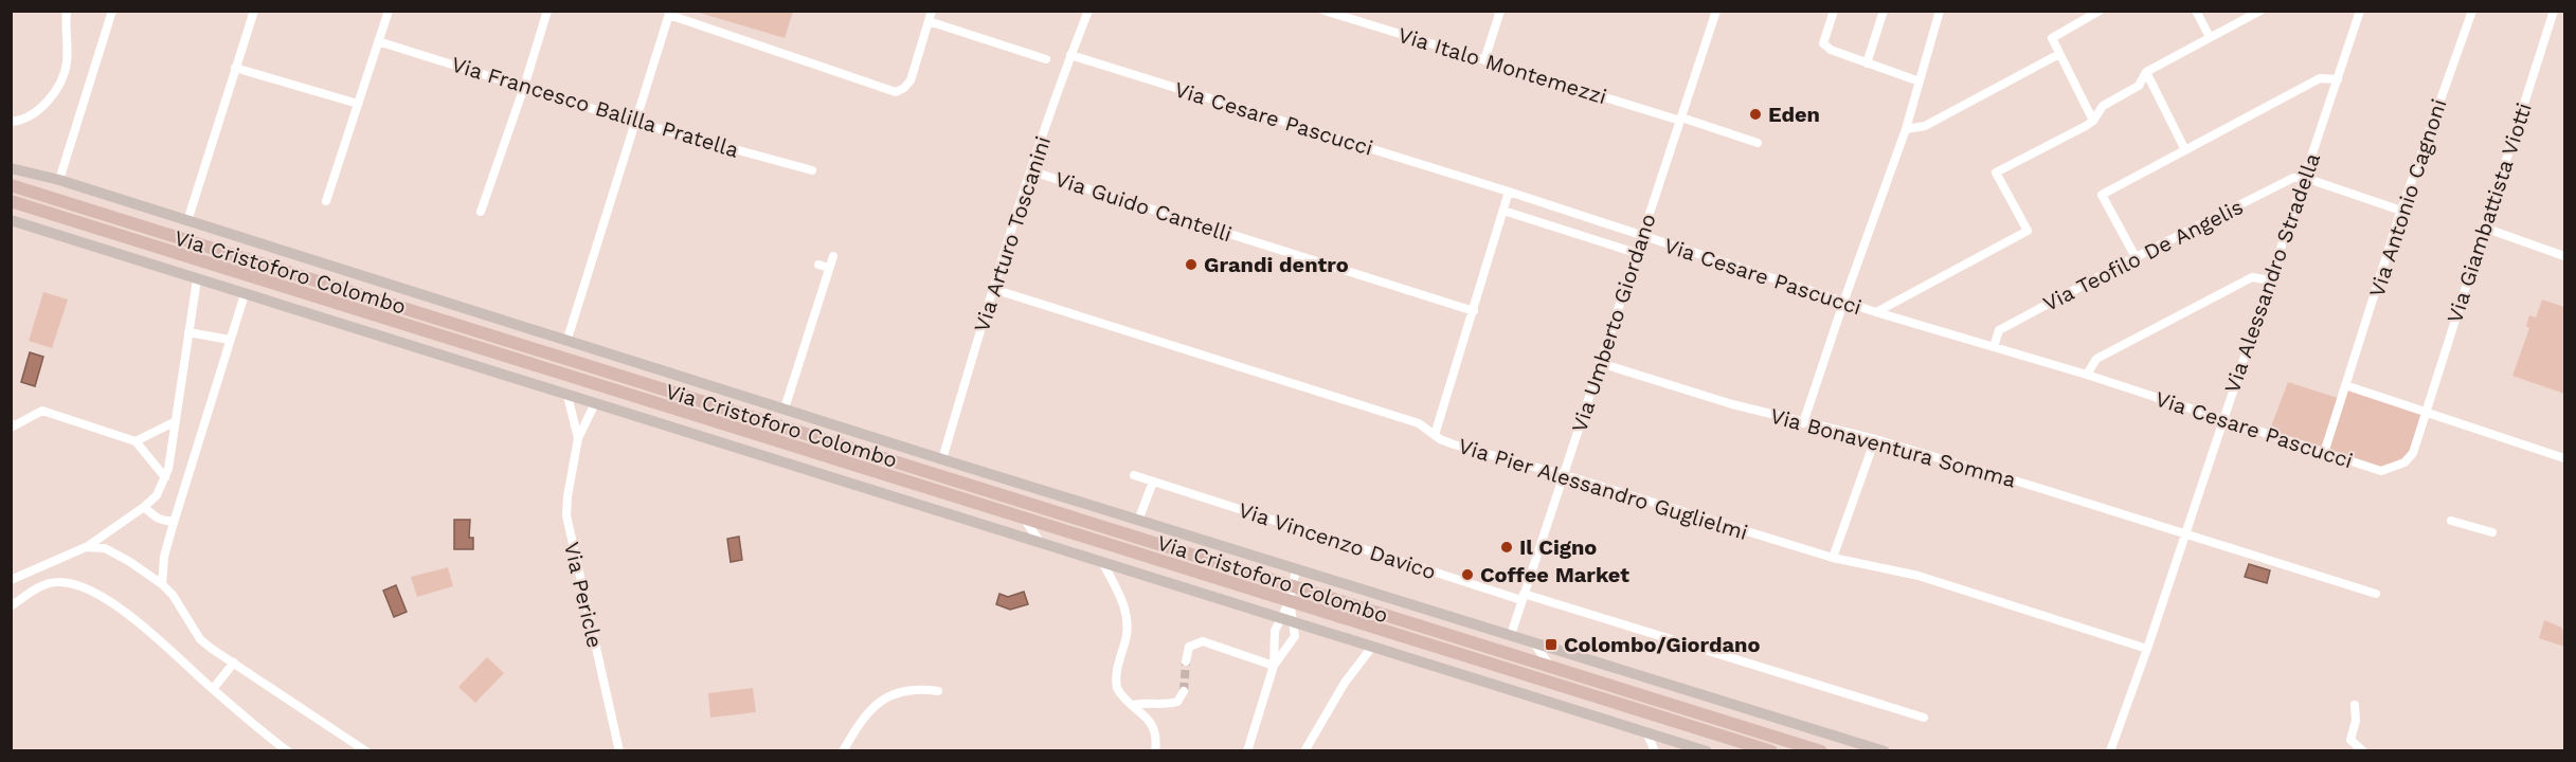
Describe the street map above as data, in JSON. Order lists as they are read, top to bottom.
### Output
{
  "streets": {
    "main road": ["Via Cristoforo Colombo"],
    "street": [
      "Via Italo Montemezzi",
      "Via Francesco Balilla Pratella",
      "Via Cesare Pascucci",
      "Via Antonio Cagnoni",
      "Via Guido Cantelli",
      "Via Giambattista Viotti",
      "Via Arturo Toscanini",
      "Via Teofilo De Angelis",
      "Via Alessandro Stradella",
      "Via Umberto Giordano",
      "Via Bonaventura Somma",
      "Via Pier Alessandro Guglielmi",
      "Via Vincenzo Davico",
      "Via Pericle"
    ]
  },
  "crossings": [
    ["Via Italo Montemezzi", "Via Umberto Giordano"],
    ["Via Cesare Pascucci", "Via Antonio Cagnoni"],
    ["Via Cesare Pascucci", "Via Giambattista Viotti"],
    ["Via Cesare Pascucci", "Via Arturo Toscanini"],
    ["Via Cesare Pascucci", "Via Teofilo De Angelis"],
    ["Via Cesare Pascucci", "Via Alessandro Stradella"],
    ["Via Cesare Pascucci", "Via Umberto Giordano"],
    ["Via Guido Cantelli", "Via Arturo Toscanini"],
    ["Via Arturo Toscanini", "Via Cristoforo Colombo"],
    ["Via Arturo Toscanini", "Via Pier Alessandro Guglielmi"],
    ["Via Teofilo De Angelis", "Via Alessandro Stradella"],
    ["Via Cristoforo Colombo", "Via Umberto Giordano"],
    ["Via Cristoforo Colombo", "Via Pericle"],
    ["Via Alessandro Stradella", "Via Bonaventura Somma"],
    ["Via Alessandro Stradella", "Via Pier Alessandro Guglielmi"],
    ["Via Umberto Giordano", "Via Bonaventura Somma"],
    ["Via Umberto Giordano", "Via Pier Alessandro Guglielmi"],
    ["Via Umberto Giordano", "Via Vincenzo Davico"]
  ],
  "places": {
    "other": [
      "Eden",
      "Grandi dentro",
      "Il Cigno",
      "Coffee Market"
    ],
    "transit": ["Colombo/Giordano"]
  }
}
